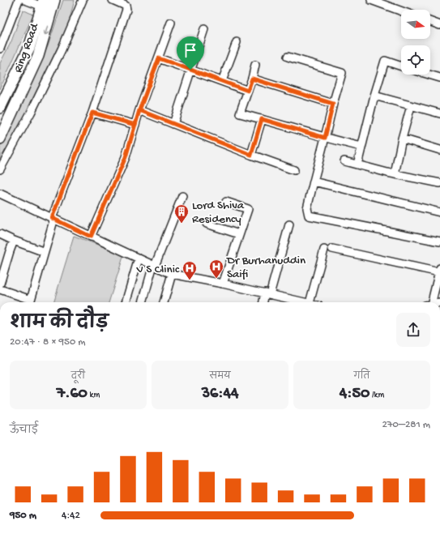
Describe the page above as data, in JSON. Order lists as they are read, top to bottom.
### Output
{
  "streets": {
    "highway": ["Ring Road"]
  },
  "places": {
    "building": ["Lord Shiva Residency"],
    "hospital": ["Dr Burhanuddin Saifi", "V S Clinic"]
  },
  "north": "right",
  "page": {
    "heading": ["शाम की दौड़", "20:47 · 8 × 950 m"],
    "stats": [
      ["दूरी", "7.60 km"],
      ["समय", "36:44"],
      ["गति", "4:50 /km"]
    ],
    "chart": ["ऊँचाई", "270–281 m"],
    "list": [
      {
        "name": "950 m",
        "note": "4:42"
      }
    ]
  }
}
